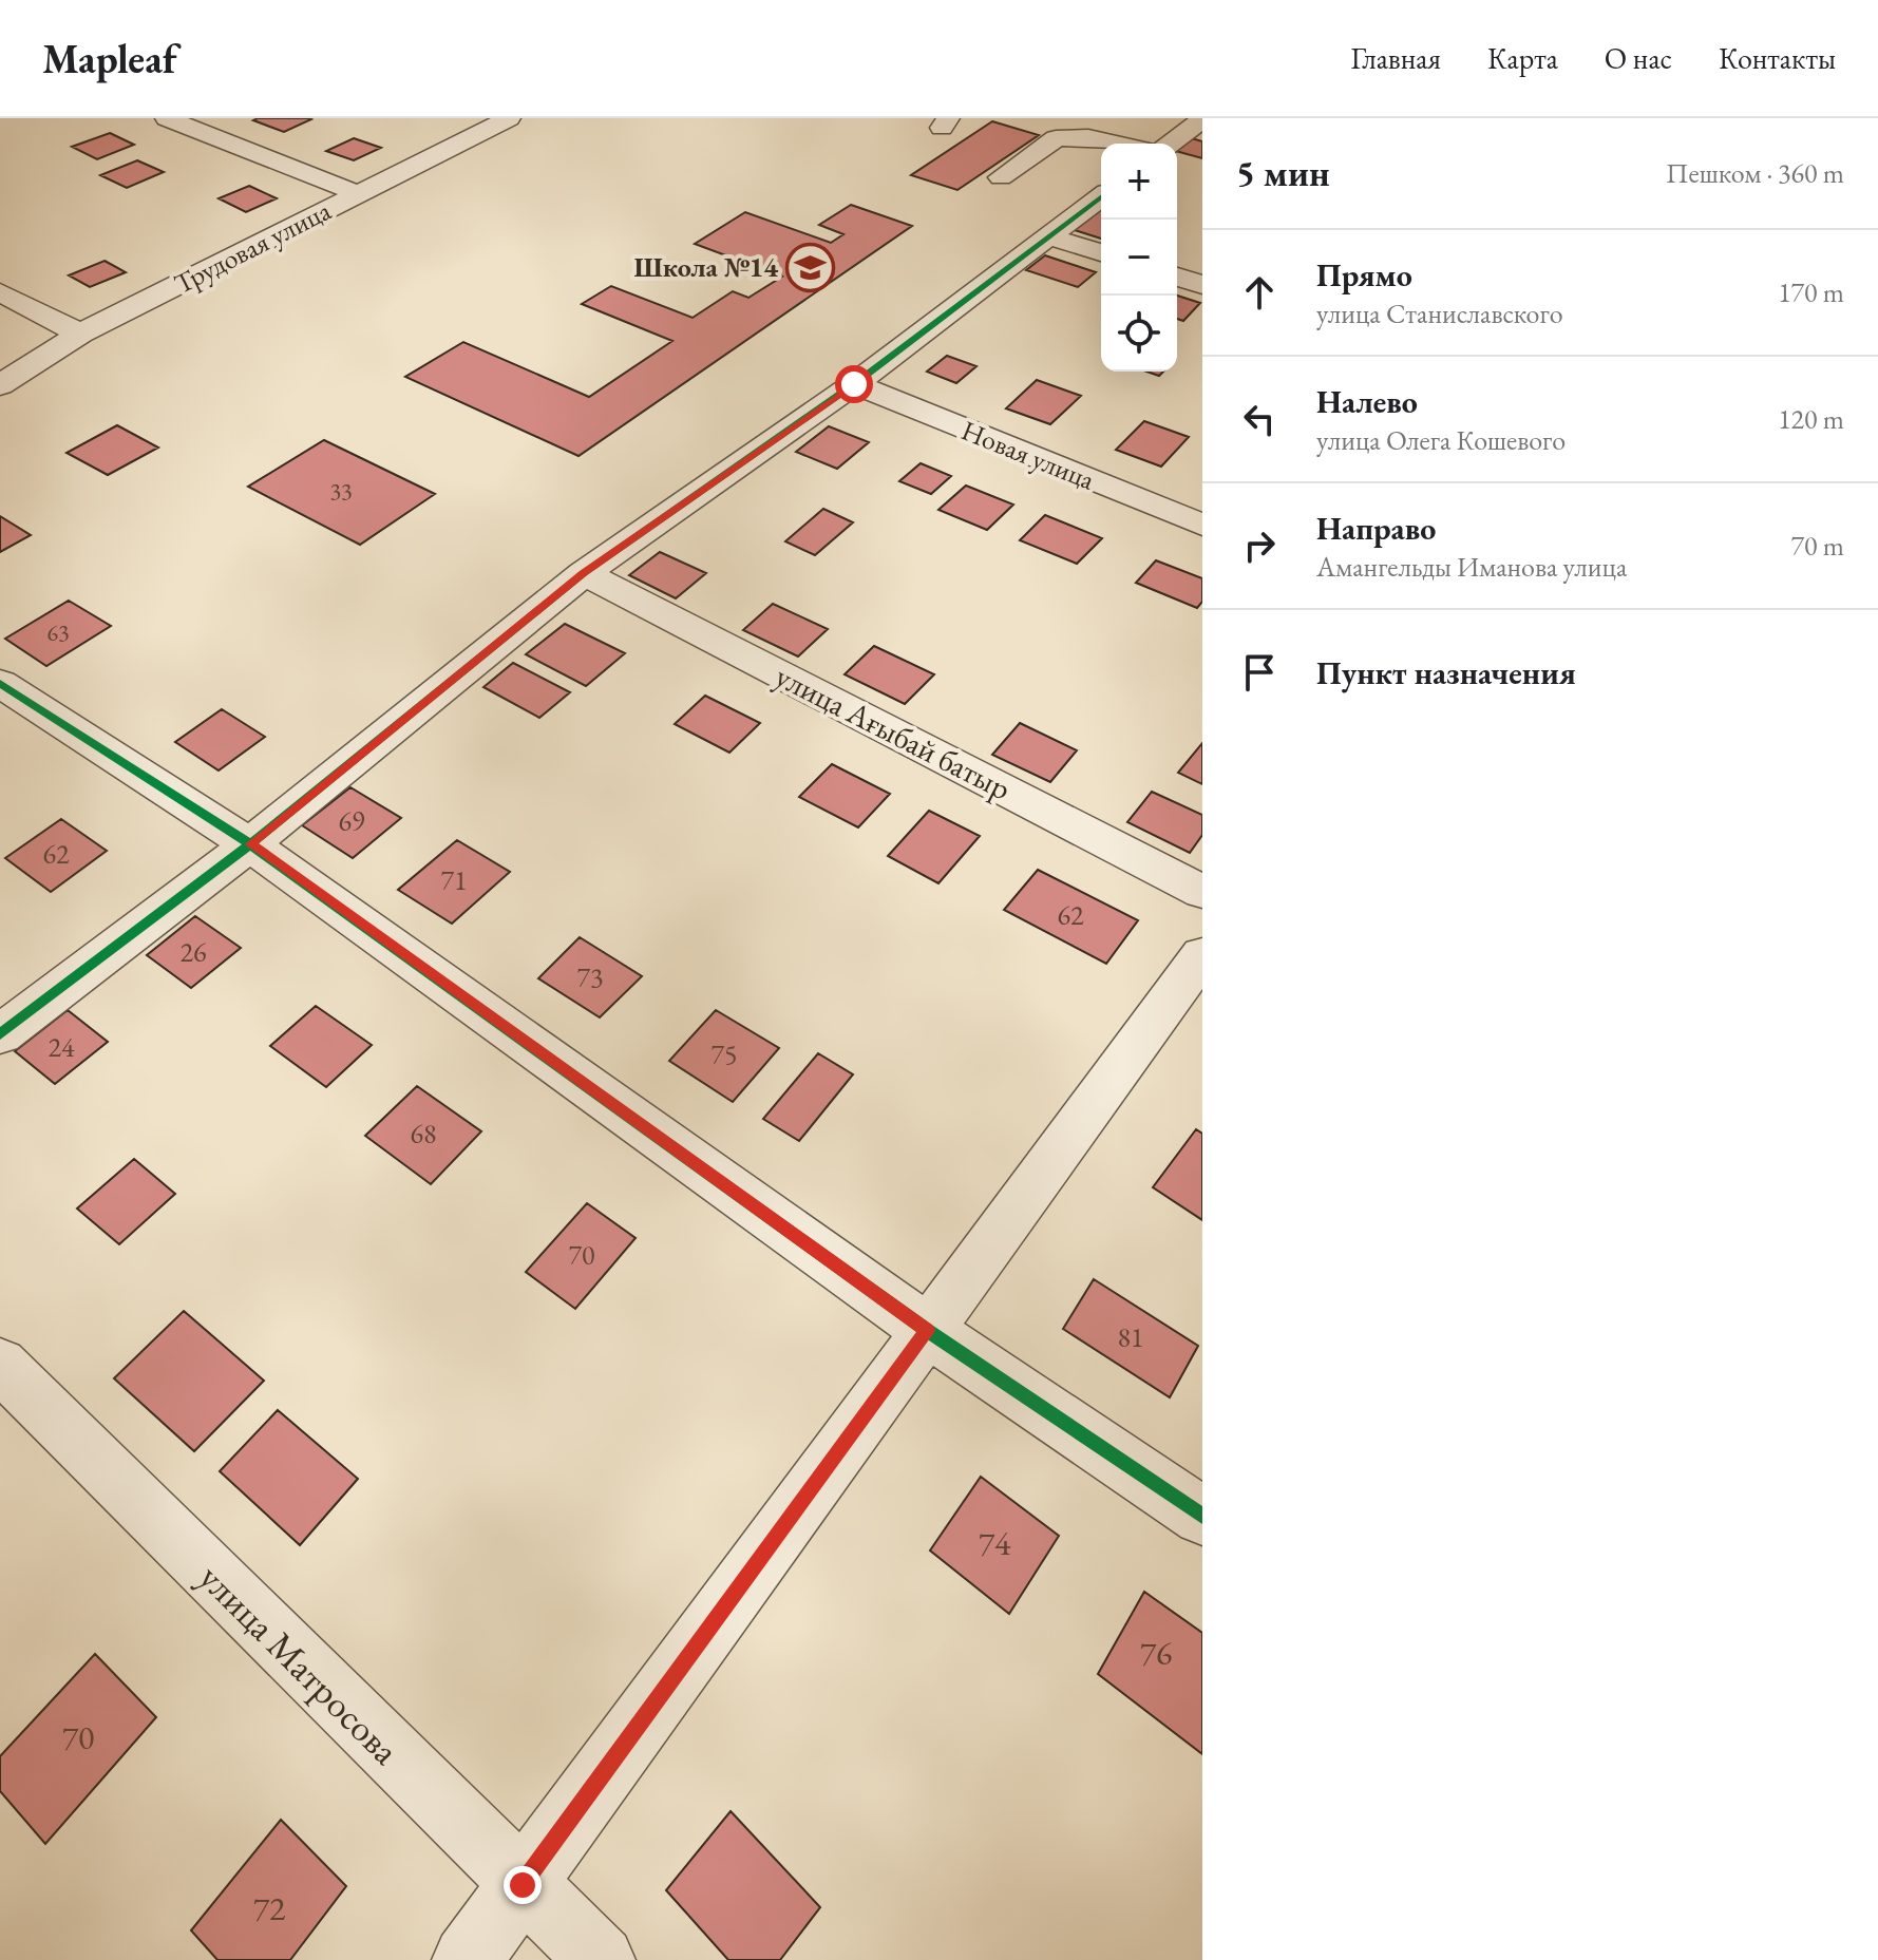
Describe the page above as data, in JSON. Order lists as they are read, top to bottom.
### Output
{
  "streets": {
    "street": [
      "Трудовая улица",
      "Новая улица",
      "улица Ағыбай батыр",
      "улица Матросова"
    ]
  },
  "places": {
    "school or university": ["Школа №14"]
  },
  "house_numbers": [
    "33",
    "63",
    "69",
    "62",
    "71",
    "62",
    "26",
    "73",
    "24",
    "75",
    "68",
    "70",
    "81",
    "74",
    "76",
    "70",
    "72"
  ],
  "page": {
    "header": "Mapleaf",
    "nav": [
      "Главная",
      "Карта",
      "О нас",
      "Контакты"
    ],
    "heading": ["5 мин", "Пешком · 360 m"],
    "map_buttons": ["+", "−"],
    "list": [
      ["Прямо", "улица Станиславского", "170 m"],
      ["Налево", "улица Олега Кошевого", "120 m"],
      ["Направо", "Амангельды Иманова улица", "70 m"],
      "Пункт назначения"
    ]
  }
}
